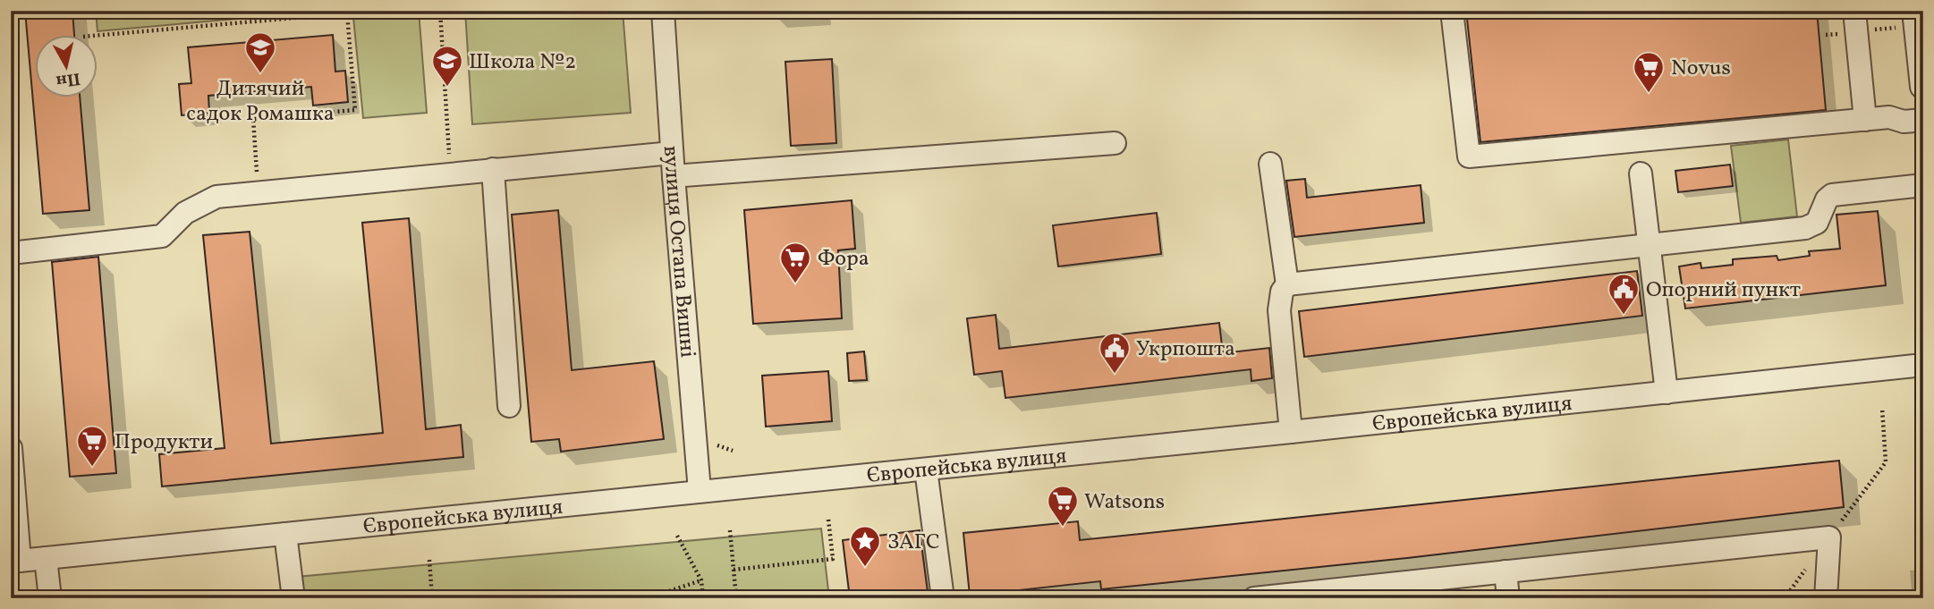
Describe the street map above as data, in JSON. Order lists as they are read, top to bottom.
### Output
{
  "streets": {
    "street": ["вулиця Остапа Вишні", "Європейська вулиця"]
  },
  "crossings": [
    ["вулиця Остапа Вишні", "Європейська вулиця"]
  ],
  "places": {
    "school or university": ["Дитячий садок Ромашка", "Школа №2"],
    "supermarket": [
      "Novus",
      "Фора",
      "Продукти",
      "Watsons"
    ],
    "public building": ["Опорний пункт", "Укрпошта"],
    "place": ["ЗАГС"]
  },
  "north": "bottom"
}
